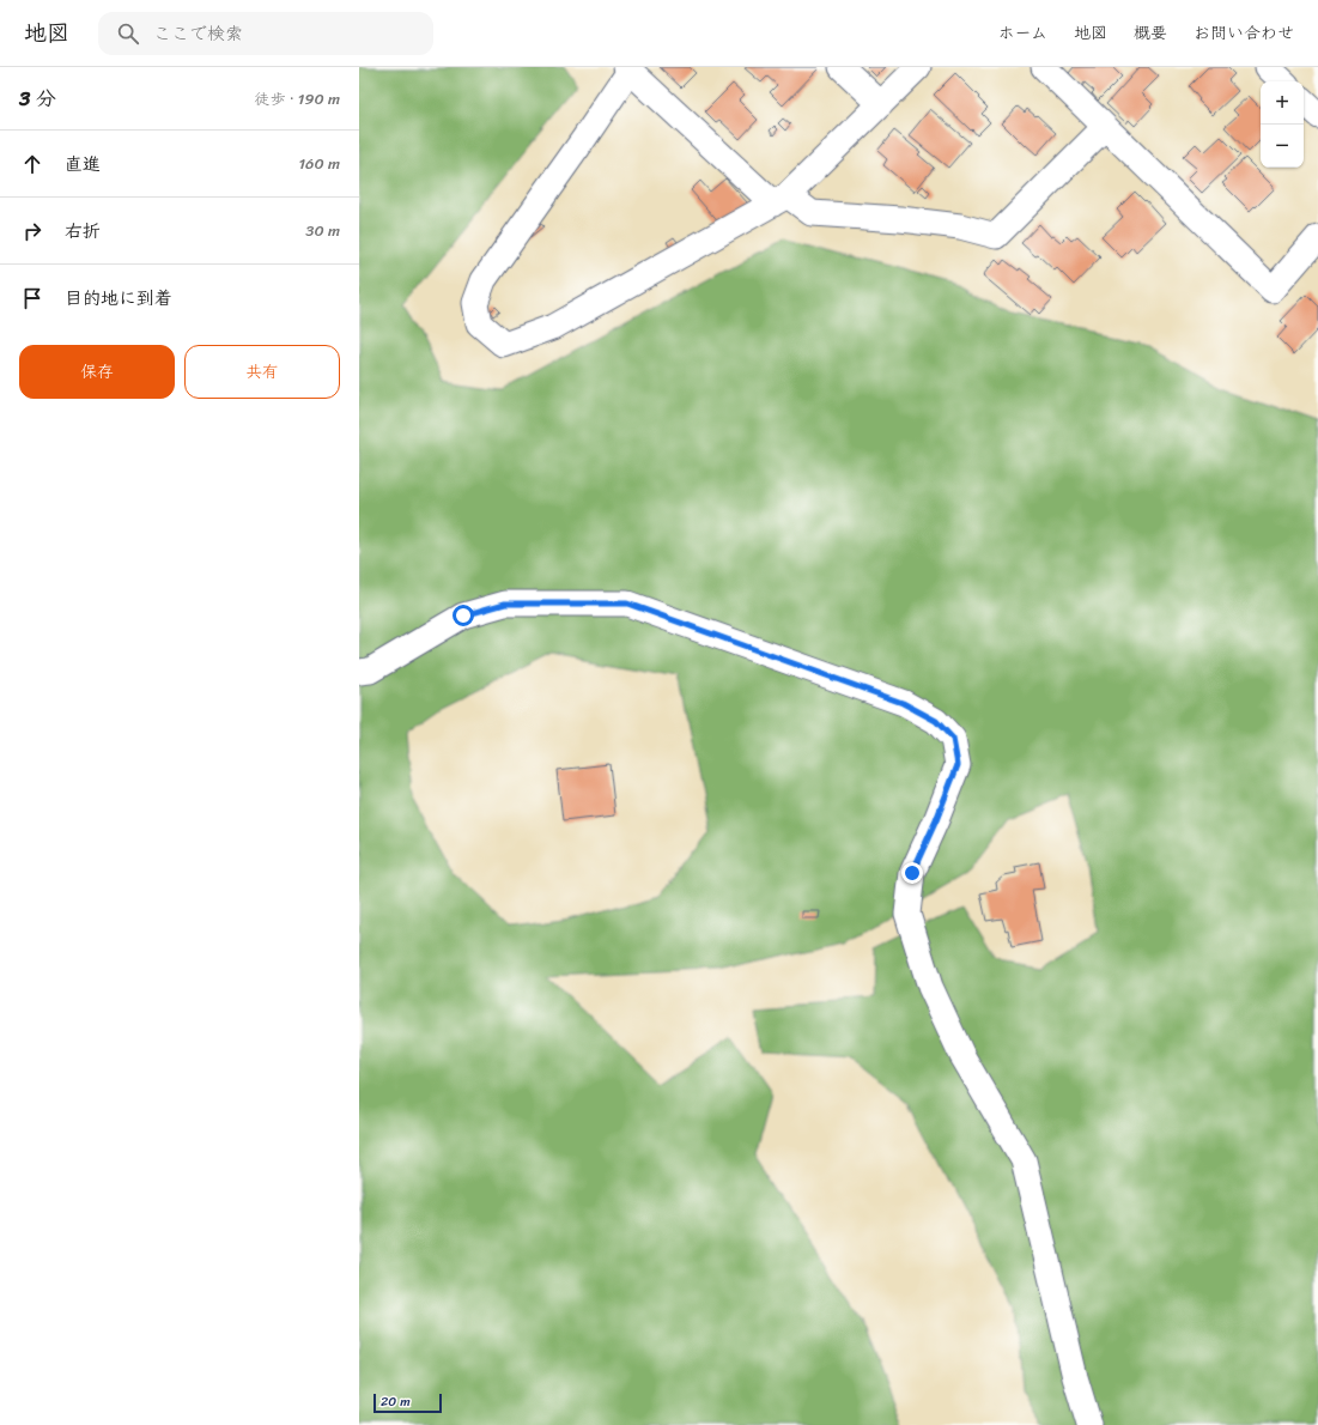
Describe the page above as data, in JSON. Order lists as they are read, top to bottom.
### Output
{
  "scale_bar": "20 m",
  "page": {
    "header": "地図",
    "search": "ここで検索",
    "nav": [
      "ホーム",
      "地図",
      "概要",
      "お問い合わせ"
    ],
    "heading": ["3 分", "徒歩 · 190 m"],
    "map_buttons": ["+", "−"],
    "list": [
      ["直進", "160 m"],
      ["右折", "30 m"],
      "目的地に到着"
    ],
    "buttons": ["保存", "共有"],
    "scale": "20 m"
  }
}
